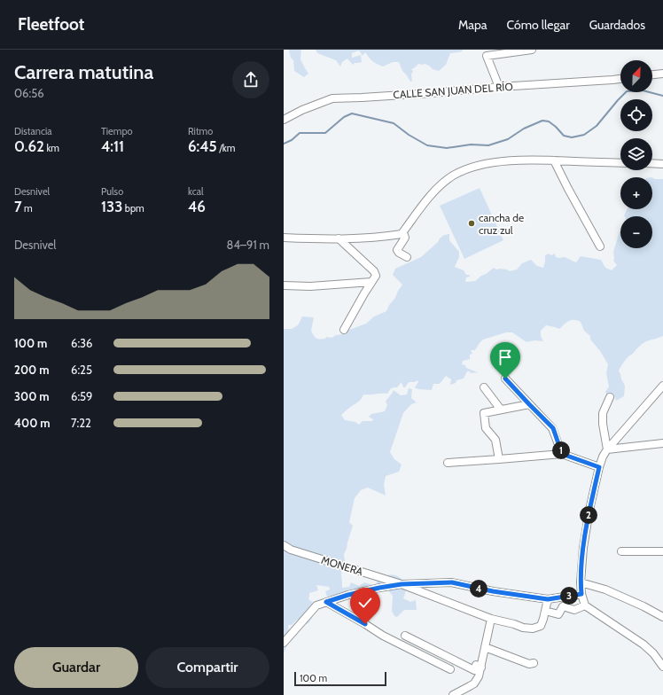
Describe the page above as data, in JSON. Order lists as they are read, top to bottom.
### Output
{
  "streets": {
    "street": ["CALLE SAN JUAN DEL RÍO", "MONERA"]
  },
  "places": ["cancha de cruz zul"],
  "scale_bar": "100 m",
  "north": "top right",
  "page": {
    "header": "Fleetfoot",
    "nav": ["Mapa", "Cómo llegar", "Guardados"],
    "heading": ["Carrera matutina", "06:56"],
    "map_buttons": ["+", "−"],
    "stats": [
      ["Distancia", "0.62 km"],
      ["Tiempo", "4:11"],
      ["Ritmo", "6:45 /km"],
      ["Desnivel", "7 m"],
      ["Pulso", "133 bpm"],
      ["kcal", "46"]
    ],
    "chart": ["Desnivel", "84–91 m"],
    "list": [
      {
        "name": "100 m",
        "note": "6:36"
      },
      {
        "name": "200 m",
        "note": "6:25"
      },
      {
        "name": "300 m",
        "note": "6:59"
      },
      {
        "name": "400 m",
        "note": "7:22"
      }
    ],
    "pins": [
      "1",
      "2",
      "4",
      "3"
    ],
    "buttons": ["Guardar", "Compartir"],
    "scale": "100 m"
  }
}
